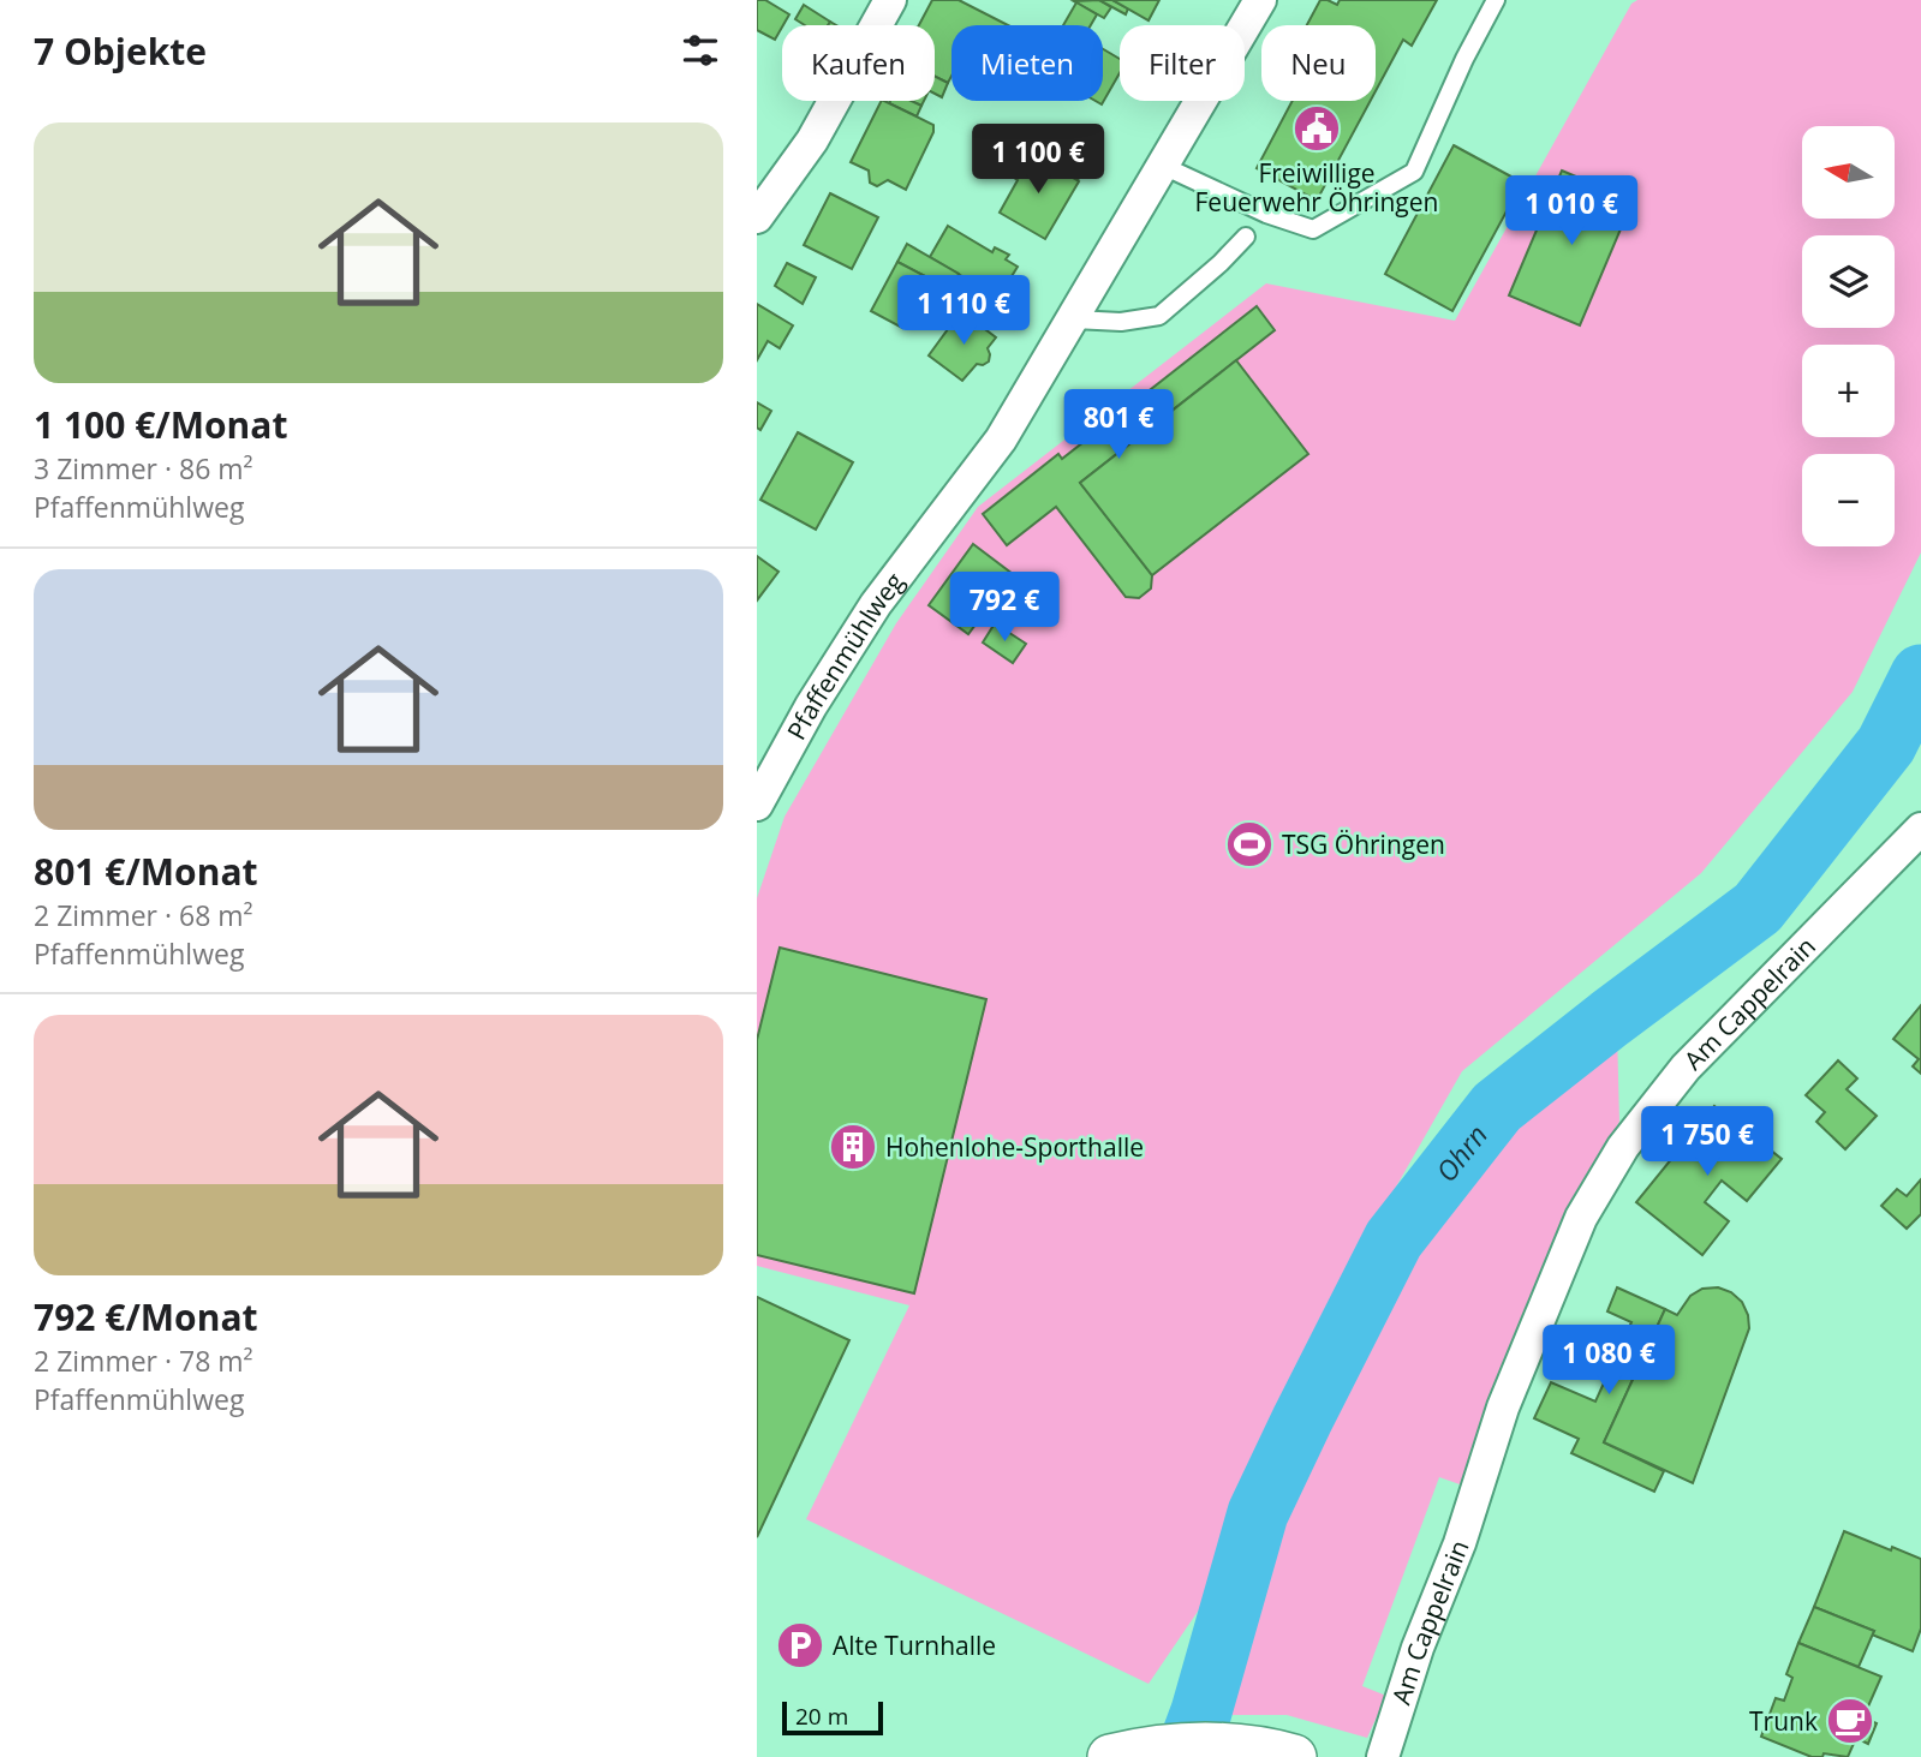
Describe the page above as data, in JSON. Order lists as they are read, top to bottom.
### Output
{
  "streets": {
    "street": ["Pfaffenmühlweg", "Am Cappelrain"]
  },
  "water": ["Ohrn"],
  "places": {
    "public building": ["Freiwillige Feuerwehr Öhringen"],
    "sports": ["TSG Öhringen"],
    "building": ["Hohenlohe-Sporthalle"],
    "parking": ["Alte Turnhalle"],
    "cafe": ["Trunk"]
  },
  "scale_bar": "20 m",
  "north": "left",
  "page": {
    "heading": "7 Objekte",
    "chip": [
      "Kaufen",
      "Mieten",
      "Filter",
      "Neu"
    ],
    "list": [
      {
        "name": "1 100 €/Monat",
        "note": "3 Zimmer · 86 m² · Pfaffenmühlweg"
      },
      {
        "name": "801 €/Monat",
        "note": "2 Zimmer · 68 m² · Pfaffenmühlweg"
      },
      {
        "name": "792 €/Monat",
        "note": "2 Zimmer · 78 m² · Pfaffenmühlweg"
      }
    ],
    "price": [
      "1 100 €",
      "1 010 €",
      "1 110 €",
      "801 €",
      "792 €",
      "1 750 €",
      "1 080 €"
    ],
    "map_buttons": ["+", "−"],
    "scale": "20 m"
  }
}
